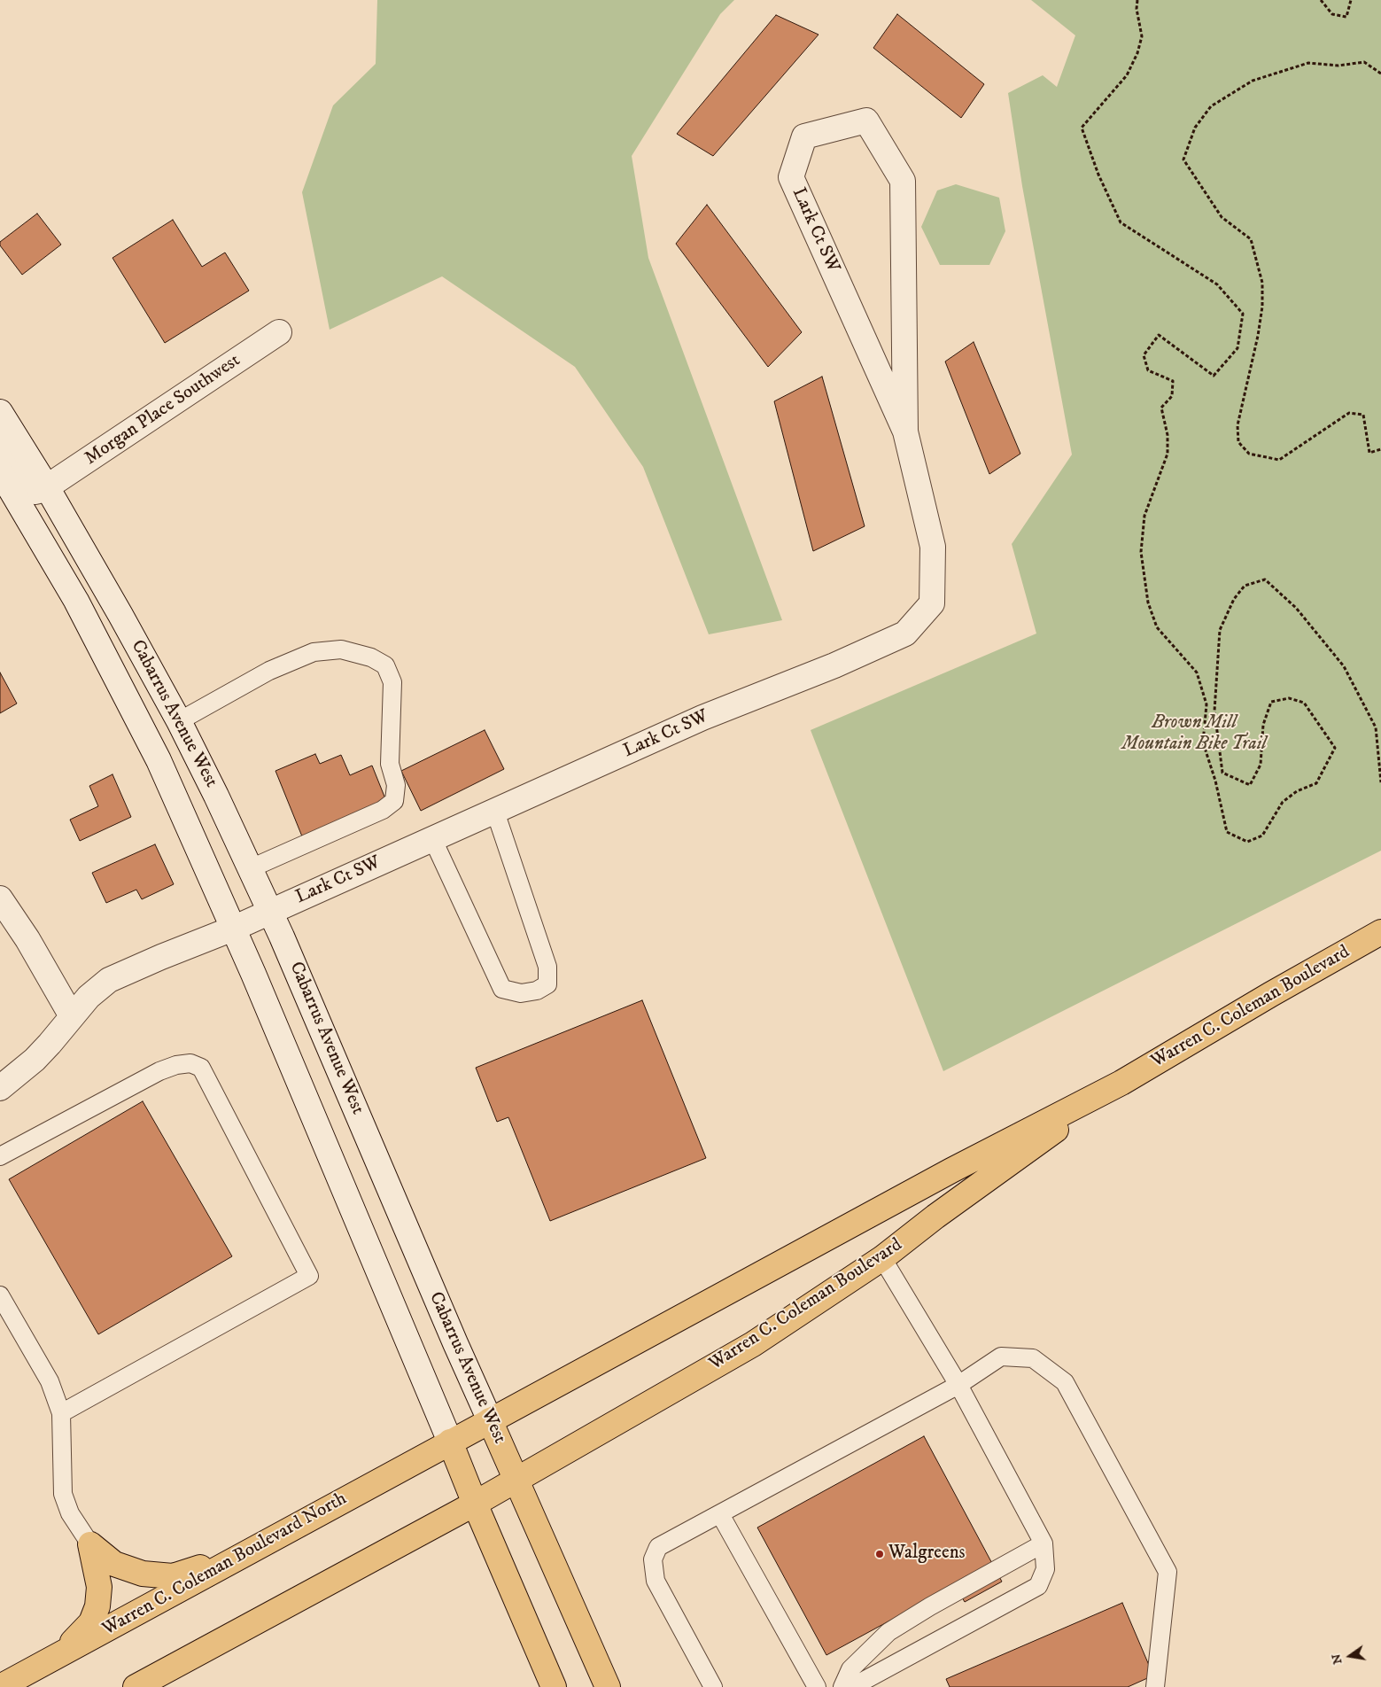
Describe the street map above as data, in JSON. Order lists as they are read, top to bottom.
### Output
{
  "streets": {
    "main road": ["Cabarrus Avenue West", "Warren C. Coleman Boulevard", "Warren C. Coleman Boulevard North"],
    "street": ["Lark Ct SW", "Morgan Place Southwest"]
  },
  "crossings": [
    ["Lark Ct SW", "Cabarrus Avenue West"],
    ["Morgan Place Southwest", "Cabarrus Avenue West"],
    ["Cabarrus Avenue West", "Warren C. Coleman Boulevard"],
    ["Cabarrus Avenue West", "Warren C. Coleman Boulevard North"],
    ["Warren C. Coleman Boulevard", "Warren C. Coleman Boulevard North"]
  ],
  "parks": ["Brown Mill Mountain Bike Trail"],
  "places": ["Walgreens"],
  "north": "left"
}
